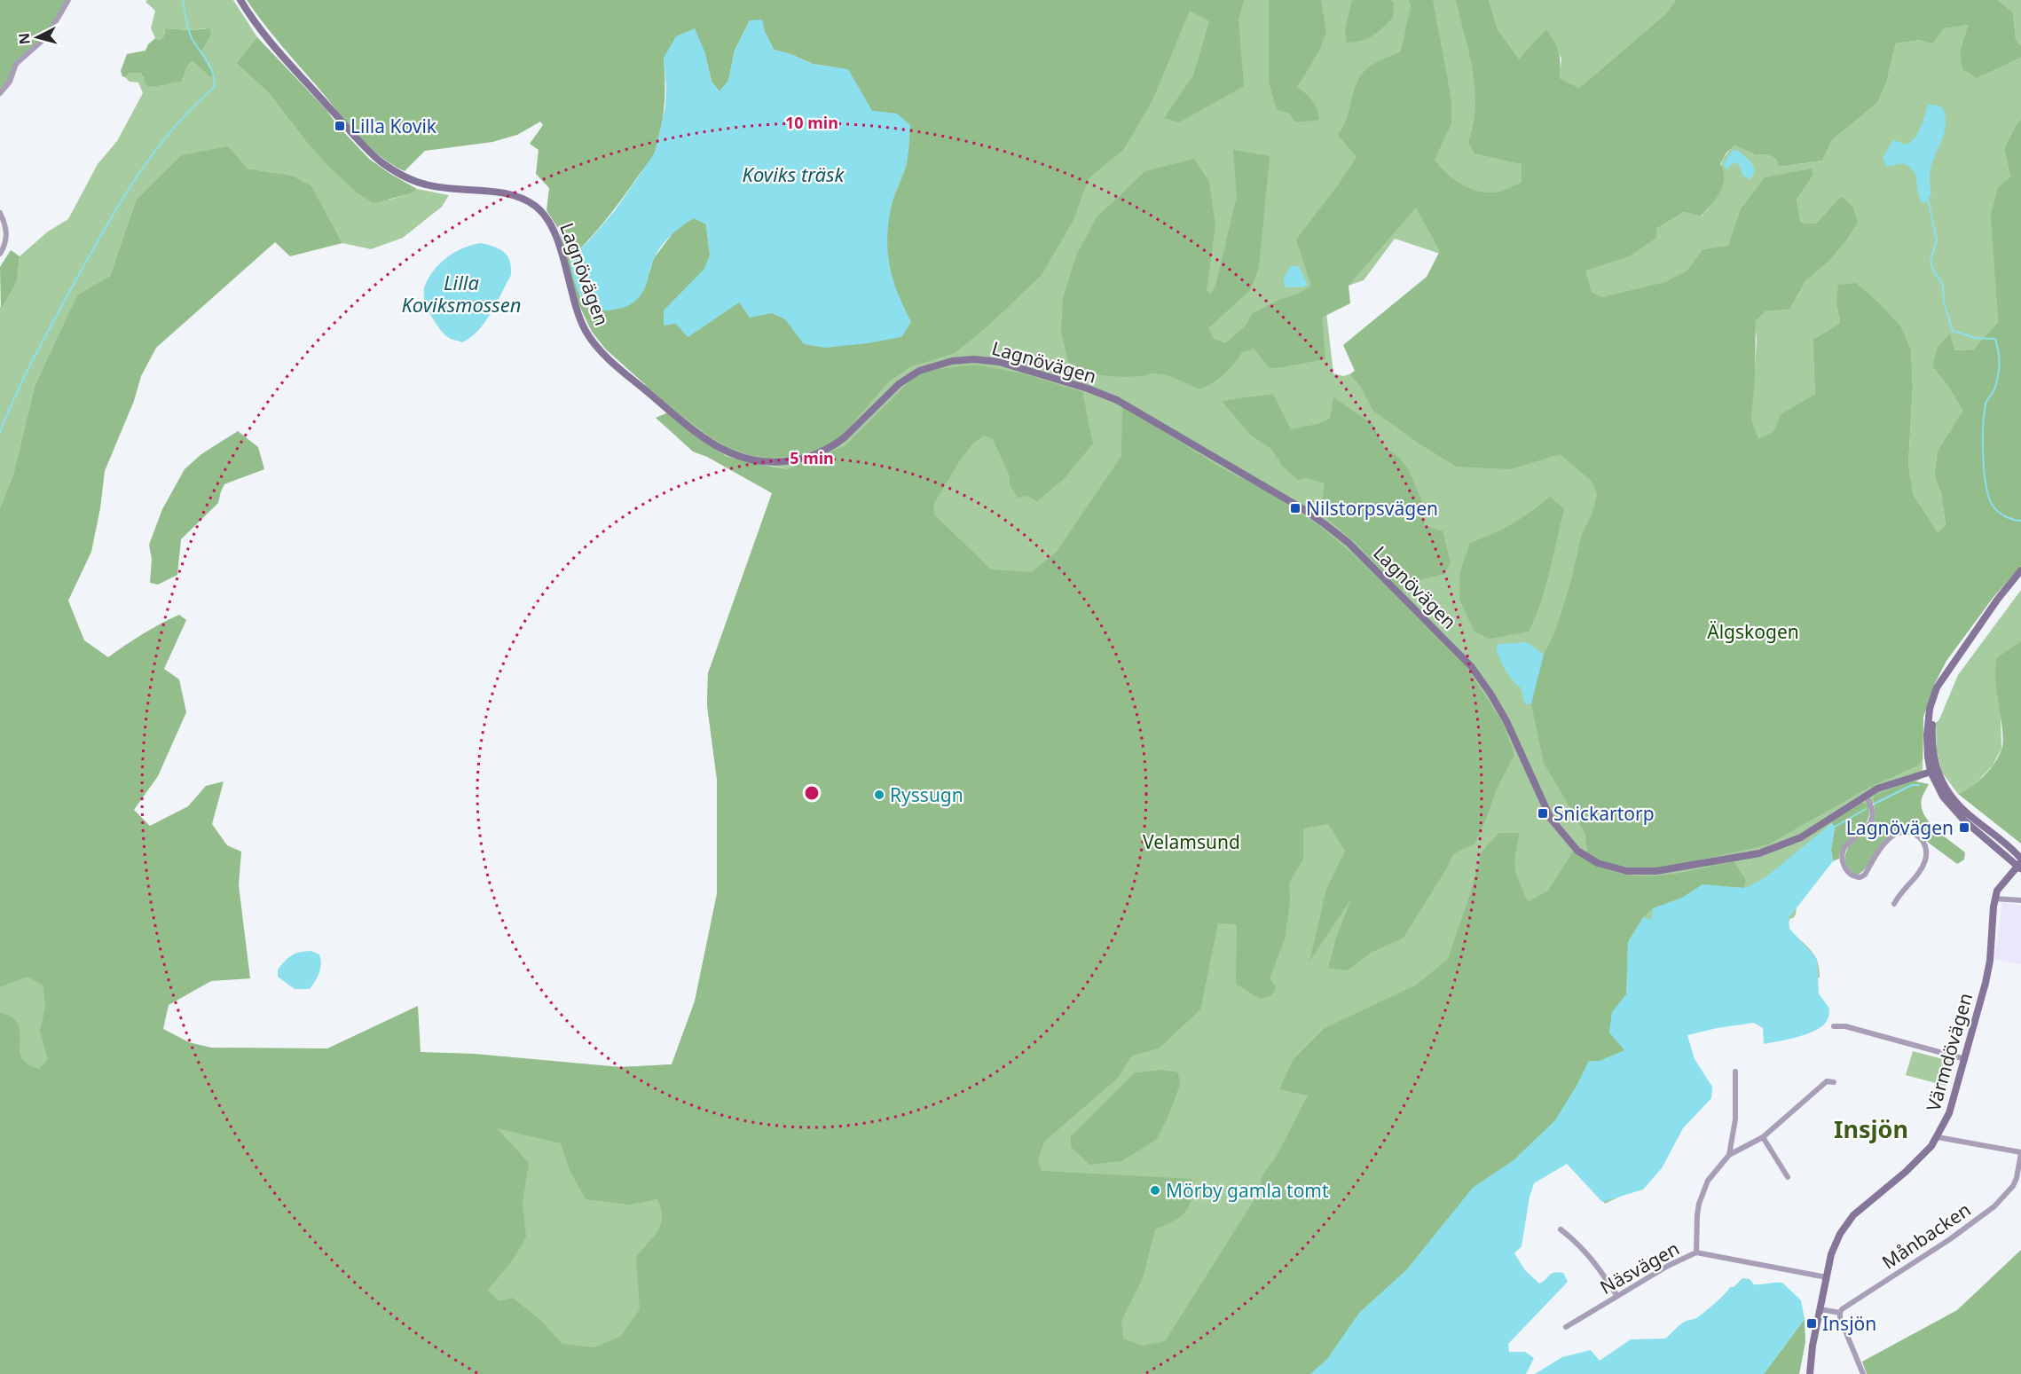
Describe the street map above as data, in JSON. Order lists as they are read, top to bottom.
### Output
{
  "streets": {
    "street": [
      "Lagnövägen",
      "Värmdövägen",
      "Månbacken",
      "Näsvägen"
    ]
  },
  "crossings": [
    ["Värmdövägen", "Näsvägen"]
  ],
  "districts": ["Insjön"],
  "water": ["Koviks träsk", "Lilla Koviksmossen"],
  "parks": ["Älgskogen", "Velamsund"],
  "places": {
    "transit": [
      "Lilla Kovik",
      "Nilstorpsvägen",
      "Snickartorp",
      "Lagnövägen",
      "Insjön"
    ],
    "other": ["Ryssugn", "Mörby gamla tomt"]
  },
  "north": "left",
  "rings": ["10 min", "5 min"]
}
